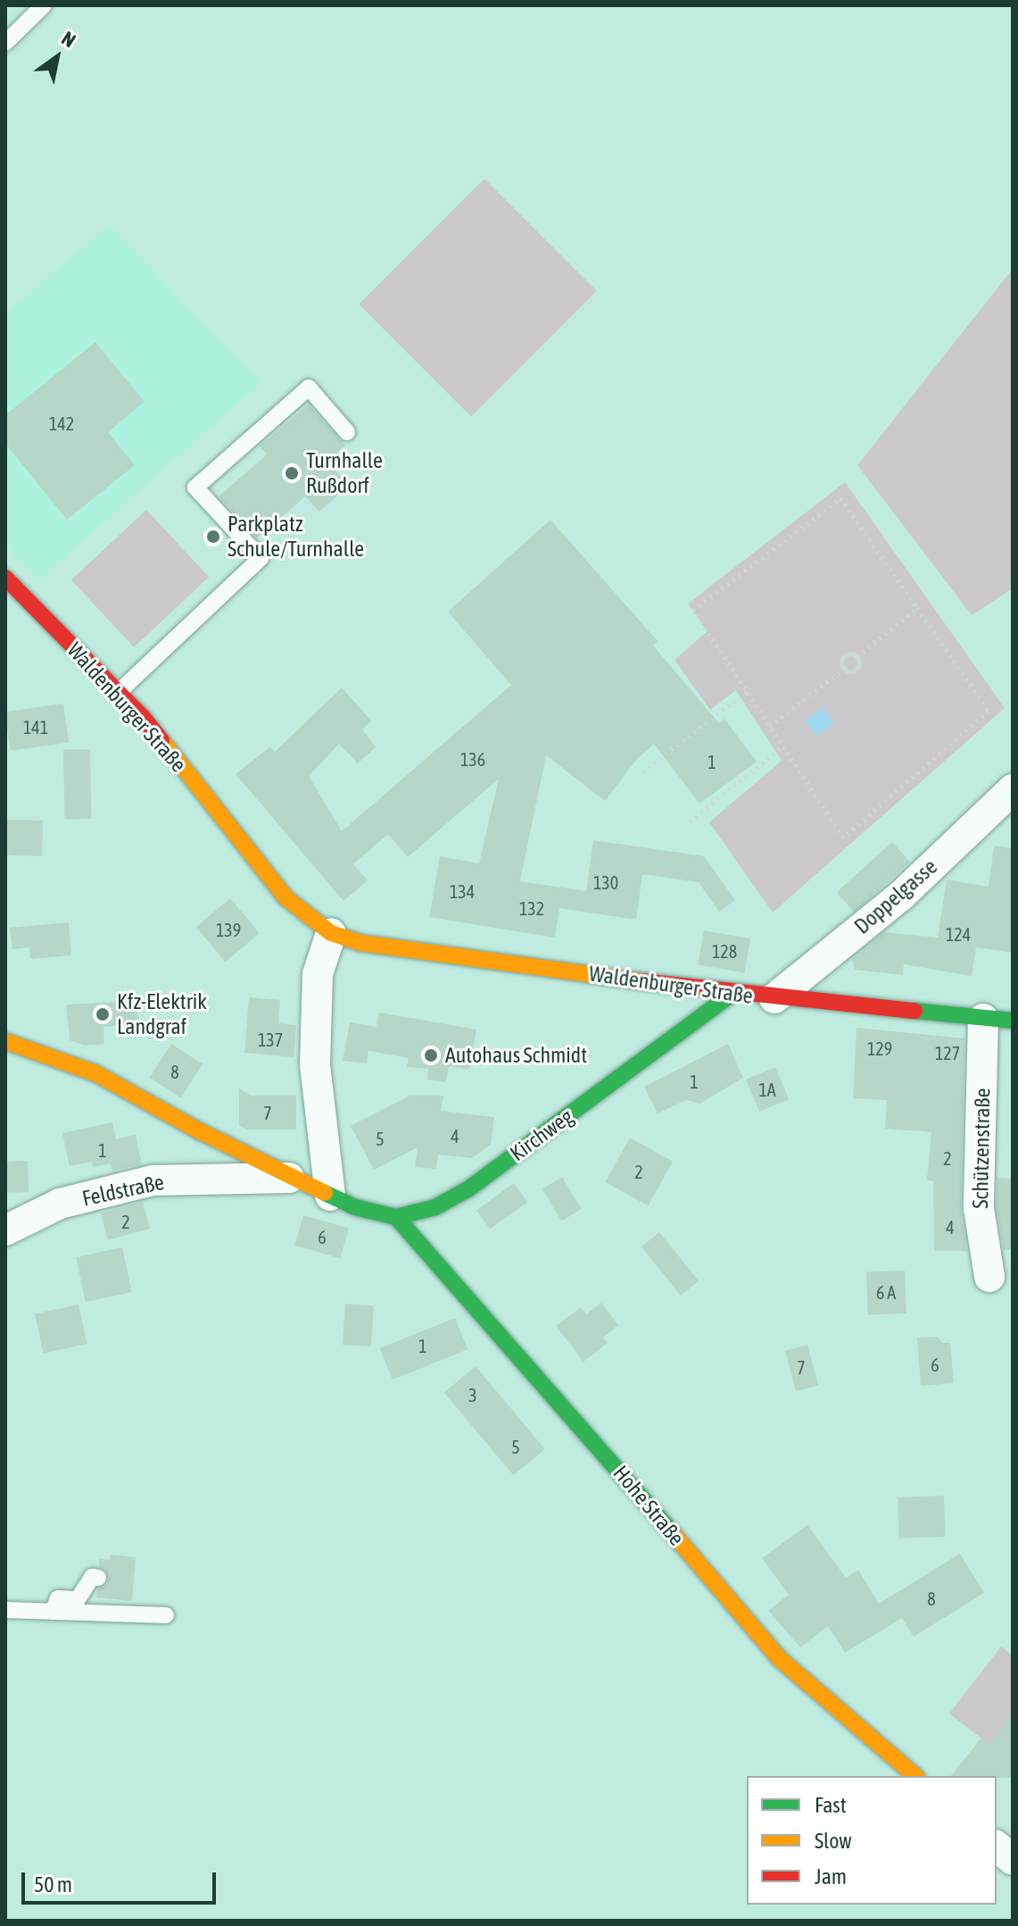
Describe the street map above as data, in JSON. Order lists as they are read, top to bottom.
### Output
{
  "streets": {
    "street": [
      "Waldenburger Straße",
      "Doppelgasse",
      "Kirchweg",
      "Schützenstraße",
      "Feldstraße",
      "Hohe Straße"
    ]
  },
  "crossings": [
    ["Waldenburger Straße", "Doppelgasse"],
    ["Waldenburger Straße", "Kirchweg"],
    ["Waldenburger Straße", "Schützenstraße"],
    ["Kirchweg", "Feldstraße"],
    ["Kirchweg", "Hohe Straße"]
  ],
  "places": [
    "Turnhalle Rußdorf",
    "Parkplatz Schule/Turnhalle",
    "Kfz-Elektrik Landgraf",
    "Autohaus Schmidt"
  ],
  "house_numbers": [
    "142",
    "141",
    "136",
    "1",
    "130",
    "134",
    "132",
    "139",
    "124",
    "128",
    "137",
    "129",
    "127",
    "8",
    "1",
    "1A",
    "7",
    "4",
    "5",
    "1",
    "2",
    "2",
    "2",
    "4",
    "6",
    "6 A",
    "1",
    "6",
    "7",
    "3",
    "5",
    "8"
  ],
  "legend": ["Fast", "Slow", "Jam"],
  "scale_bar": "50 m",
  "north": "top right"
}
